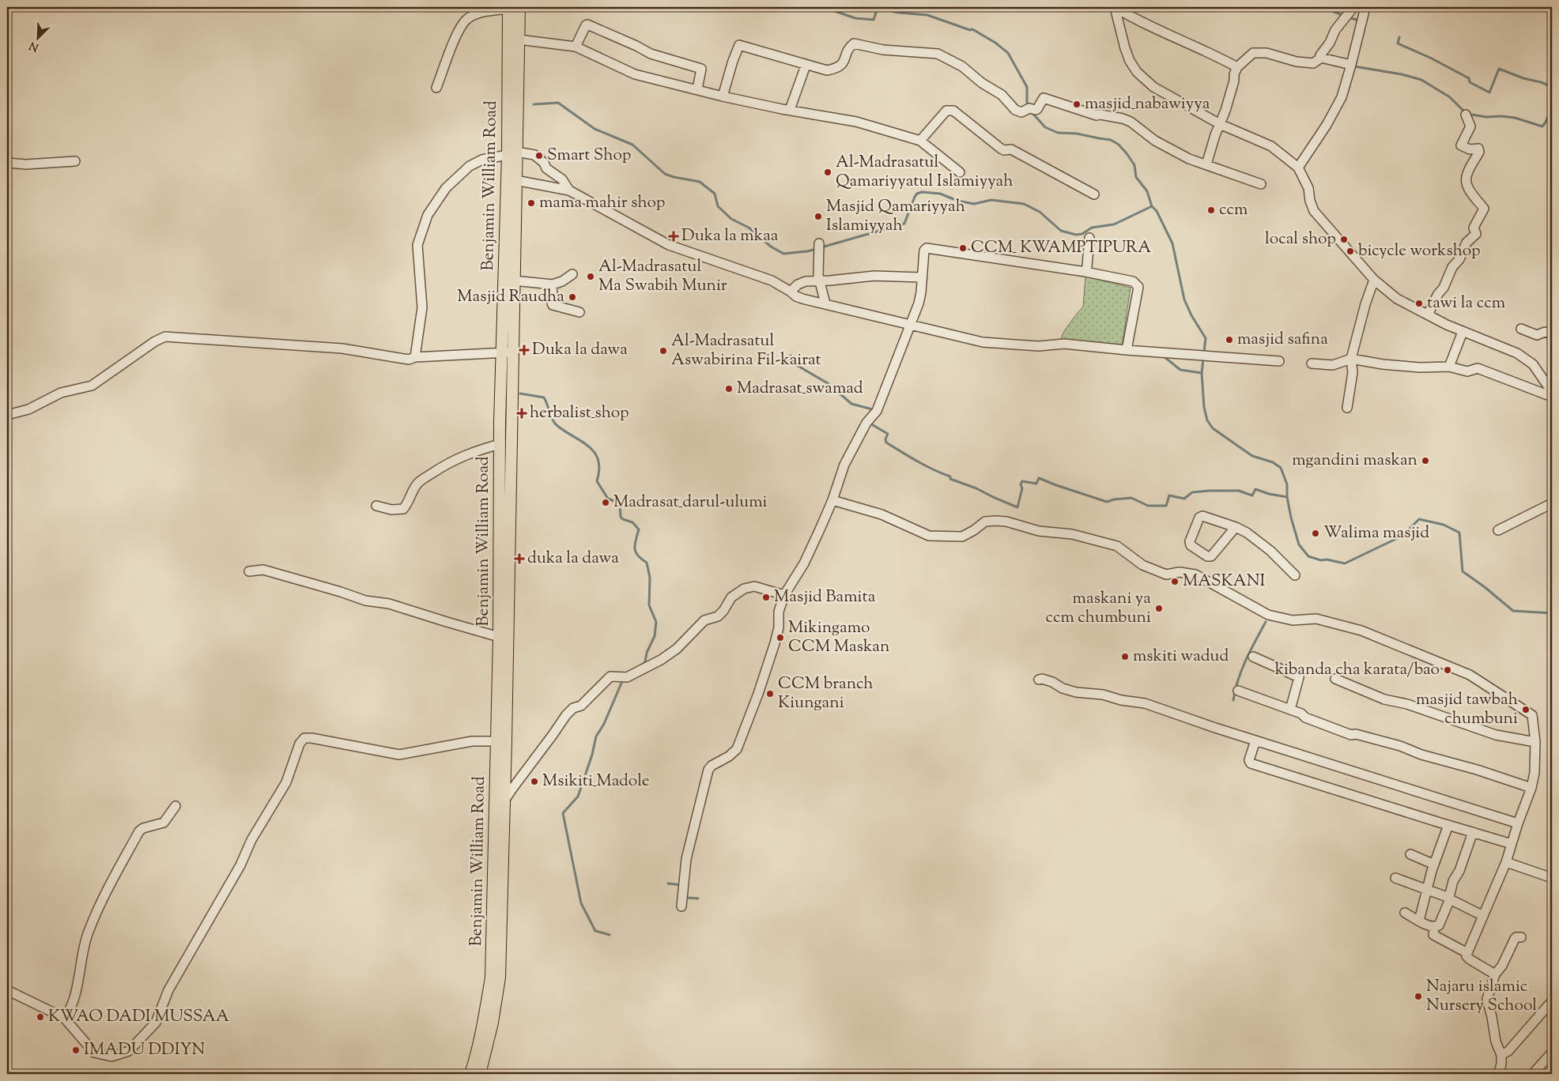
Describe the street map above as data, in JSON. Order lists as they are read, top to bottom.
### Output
{
  "streets": {
    "main road": ["Benjamin William Road"]
  },
  "places": {
    "other": [
      "masjid_nabawiyya",
      "Smart Shop",
      "Al-Madrasatul Qamariyyatul Islamiyyah",
      "mama mahir shop",
      "ccm",
      "Masjid Qamariyyah Islamiyyah",
      "local shop",
      "CCM_ KWAMPTIPURA",
      "bicycle workshop",
      "Al-Madrasatul Ma Swabih Munir",
      "Masjid Raudha",
      "tawi la ccm",
      "masjid safina",
      "Al-Madrasatul Aswabirina Fil-kairat",
      "Madrasat_swamad",
      "mgandini maskan",
      "Madrasat_darul-ulumi",
      "Walima masjid",
      "MASKANI",
      "Masjid Bamita",
      "maskani ya ccm chumbuni",
      "Mikingamo CCM Maskan",
      "mskiti wadud",
      "kibanda cha karata/bao",
      "CCM branch Kiungani",
      "masjid tawbah chumbuni",
      "Msikiti_Madole",
      "Najaru islamic Nursery School",
      "KWAO DADI MUSSAA",
      "IMADU DDIYN"
    ],
    "health": [
      "Duka la mkaa",
      "Duka la dawa",
      "herbalist_shop",
      "duka la dawa"
    ]
  },
  "north": "bottom left"
}
